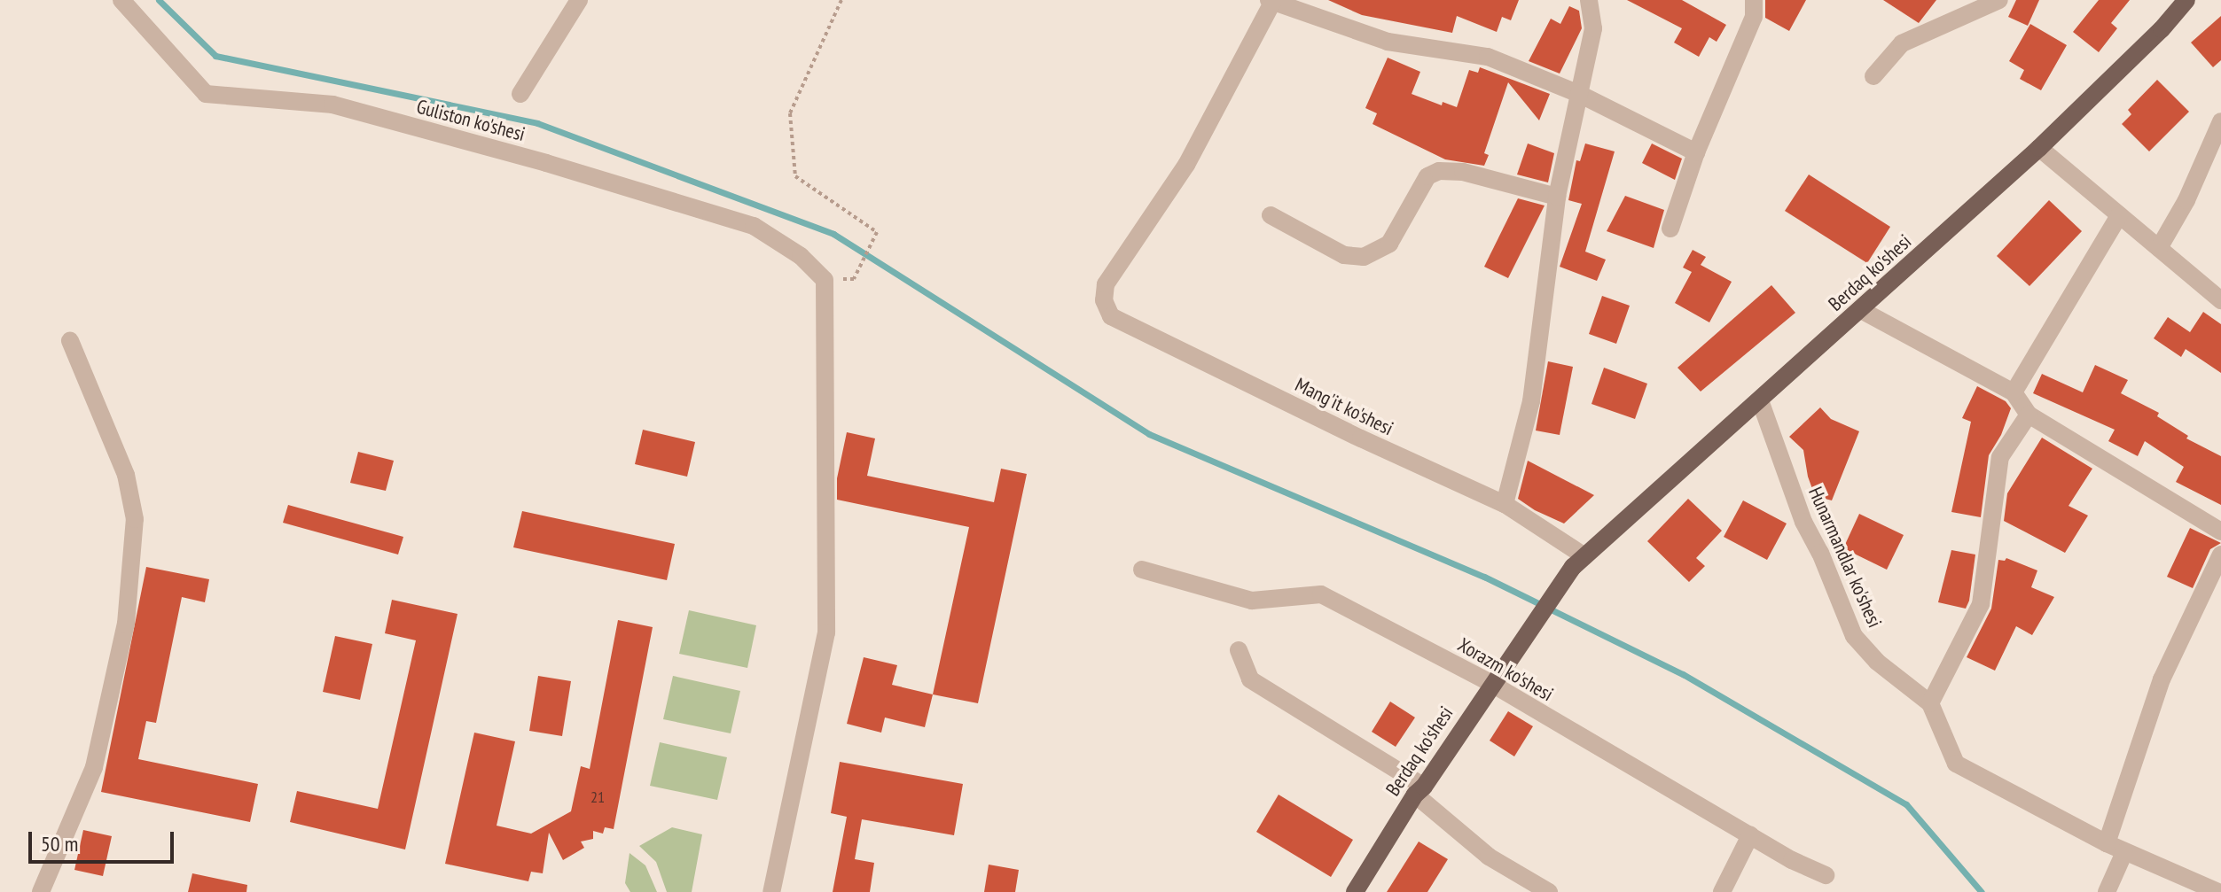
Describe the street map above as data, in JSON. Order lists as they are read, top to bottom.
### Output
{
  "streets": {
    "main road": ["Berdaq ko'shesi"],
    "street": [
      "Guliston ko'shesi",
      "Mang'it ko'shesi",
      "Hunarmandlar ko'shesi",
      "Xorazm ko'shesi"
    ]
  },
  "crossings": [
    ["Berdaq ko'shesi", "Mang'it ko'shesi"],
    ["Berdaq ko'shesi", "Hunarmandlar ko'shesi"],
    ["Berdaq ko'shesi", "Xorazm ko'shesi"]
  ],
  "house_numbers": ["21"],
  "scale_bar": "50 m"
}
